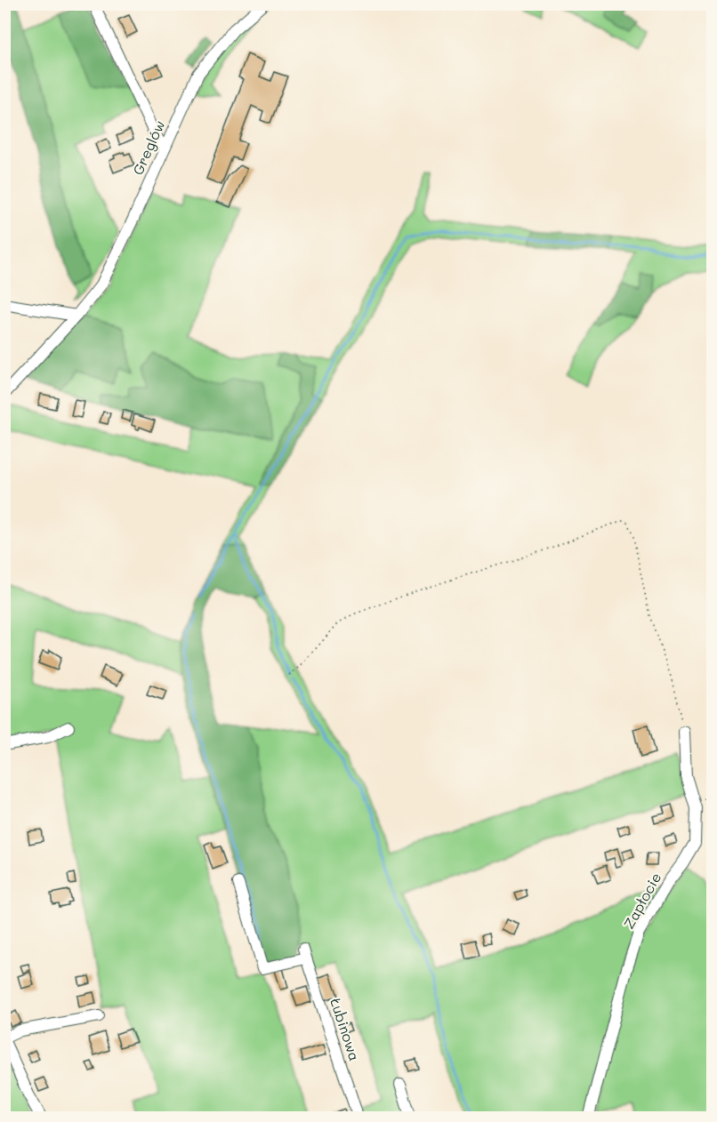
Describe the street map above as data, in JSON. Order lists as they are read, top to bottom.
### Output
{
  "streets": {
    "street": ["Greglów", "Zapłocie", "Łubinowa"]
  }
}
